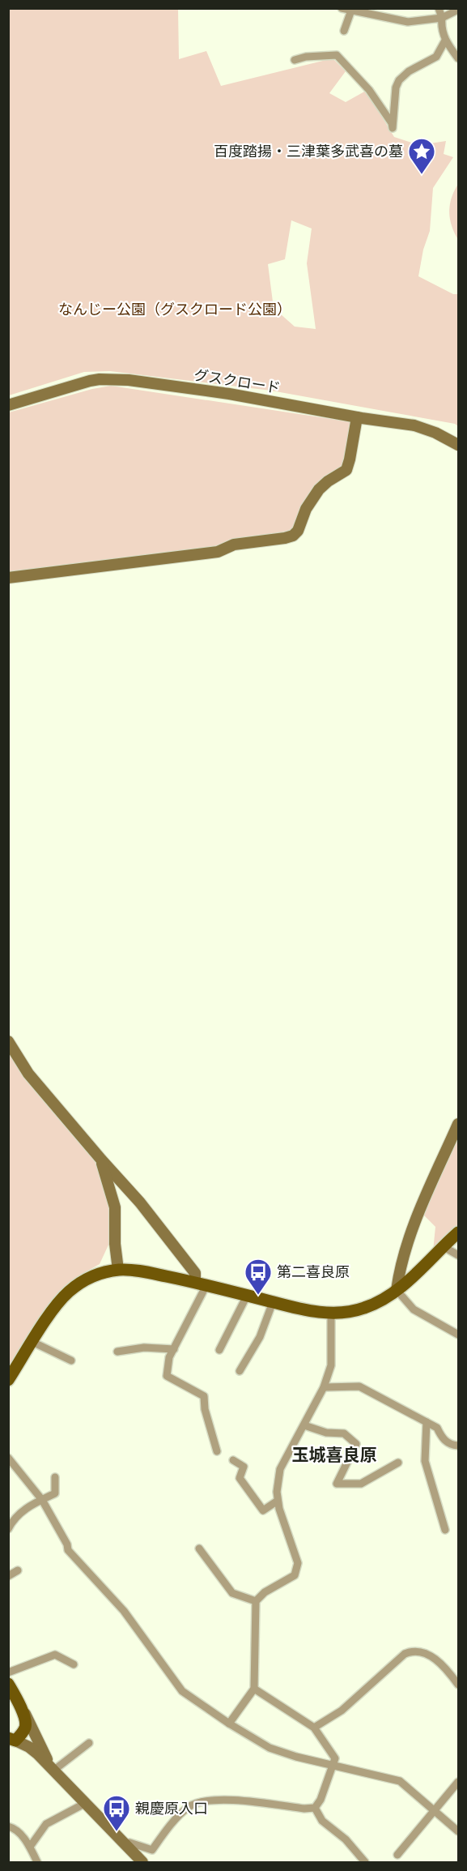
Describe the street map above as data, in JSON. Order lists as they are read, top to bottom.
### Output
{
  "streets": {
    "street": ["グスクロード"]
  },
  "districts": ["玉城喜良原"],
  "parks": ["なんじー公園（グスクロード公園）"],
  "places": {
    "place": ["百度踏揚・三津葉多武喜の墓"],
    "bus stop": ["第二喜良原", "親慶原入口"]
  }
}
